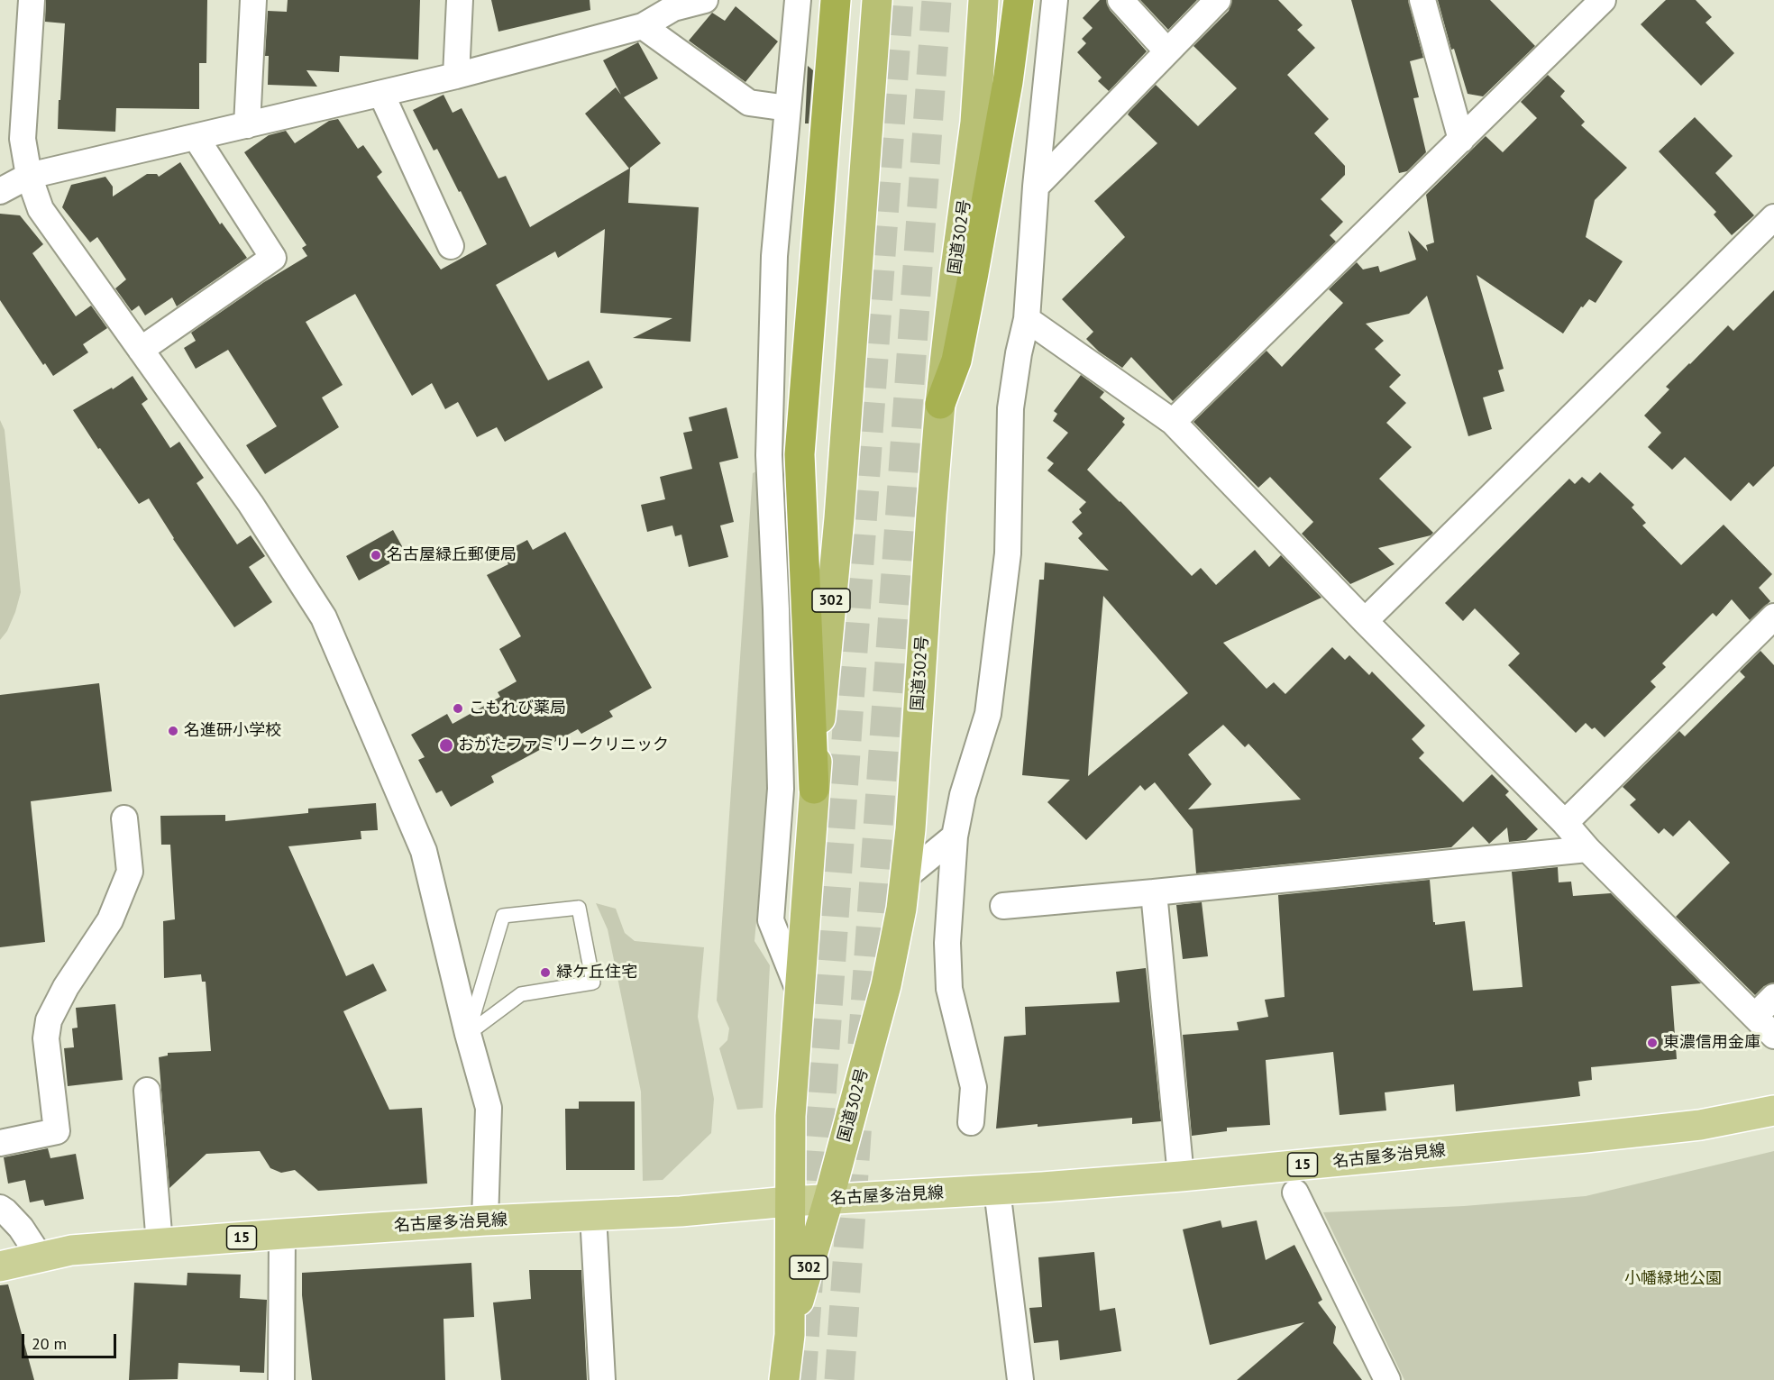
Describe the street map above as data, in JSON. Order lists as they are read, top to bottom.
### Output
{
  "streets": {
    "highway": ["国道302号", "302"],
    "main road": ["名古屋多治見線", "15"]
  },
  "crossings": [
    ["国道302号", "名古屋多治見線"]
  ],
  "parks": ["小幡緑地公園"],
  "places": [
    "名古屋緑丘郵便局",
    "こもれび薬局",
    "名進研小学校",
    "おがたファミリークリニック",
    "緑ケ丘住宅",
    "東濃信用金庫"
  ],
  "scale_bar": "20 m"
}
